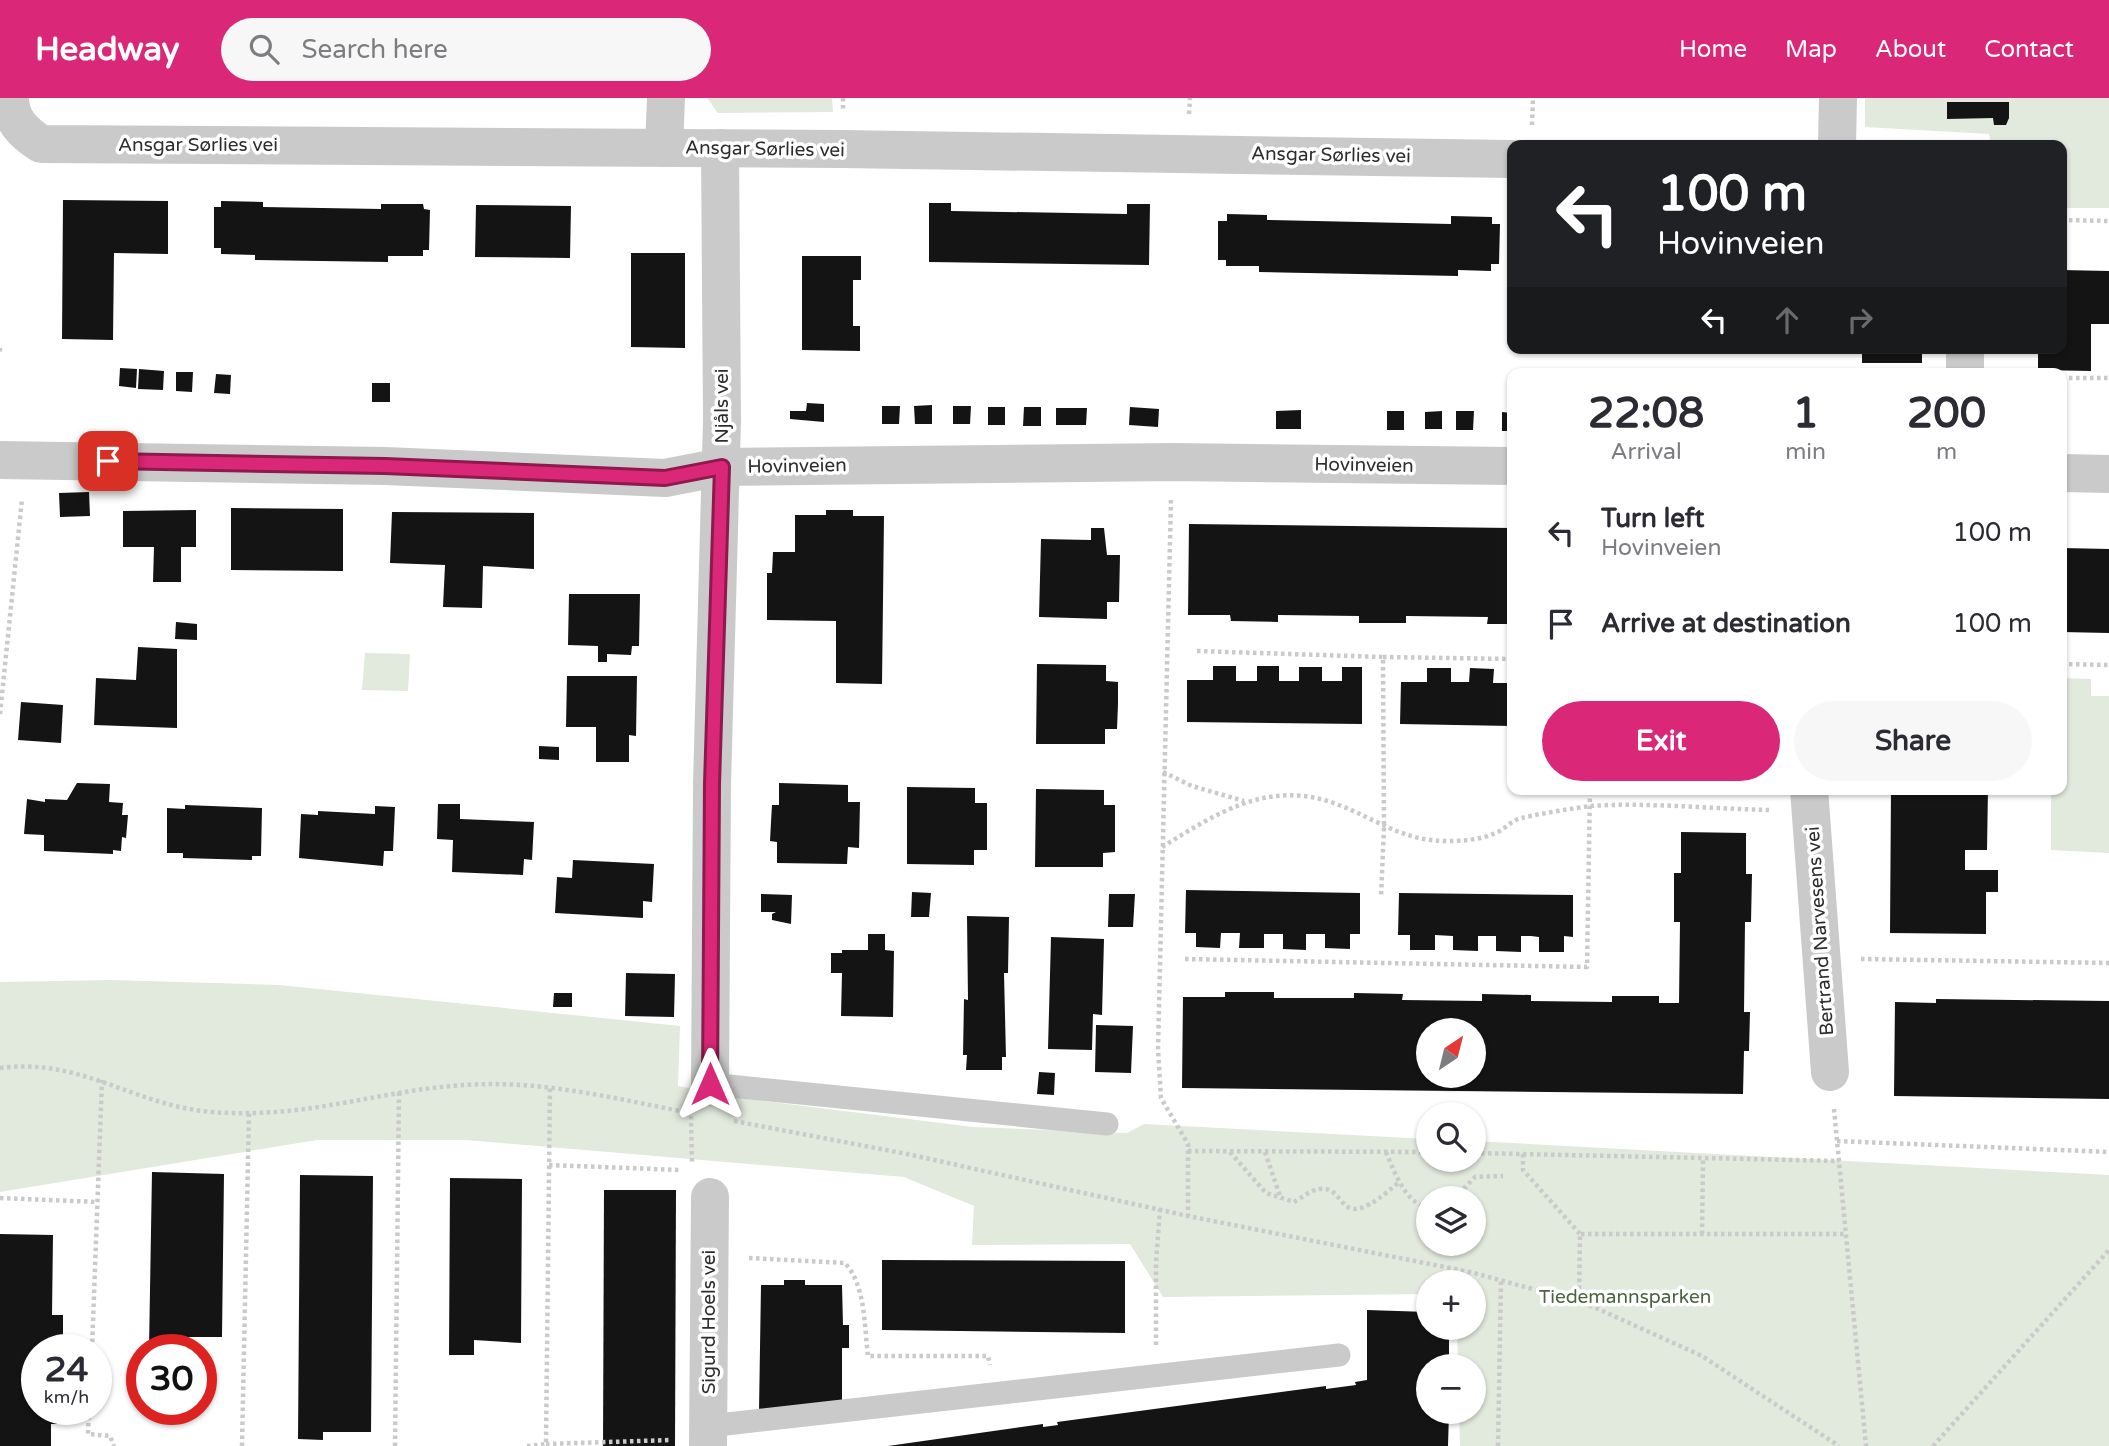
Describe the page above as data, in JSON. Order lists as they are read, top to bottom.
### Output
{
  "streets": {
    "street": [
      "Ansgar Sørlies vei",
      "Njåls vei",
      "Hovinveien",
      "Bertrand Narvesens vei",
      "Sigurd Hoels vei"
    ]
  },
  "crossings": [
    ["Ansgar Sørlies vei", "Njåls vei"],
    ["Njåls vei", "Hovinveien"]
  ],
  "parks": ["Tiedemannsparken"],
  "north": "top right",
  "page": {
    "header": "Headway",
    "search": "Search here",
    "nav": [
      "Home",
      "Map",
      "About",
      "Contact"
    ],
    "turn": ["100 m", "Hovinveien"],
    "eta": [
      "22:08",
      "Arrival",
      "1",
      "min",
      "200",
      "m"
    ],
    "list": [
      {
        "name": "Turn left",
        "note": "Hovinveien",
        "value": "100 m"
      },
      {
        "name": "Arrive at destination",
        "value": "100 m"
      }
    ],
    "buttons": ["Exit", "Share"],
    "map_buttons": ["+", "−"],
    "speed": "24 km/h",
    "limit": "30"
  }
}
